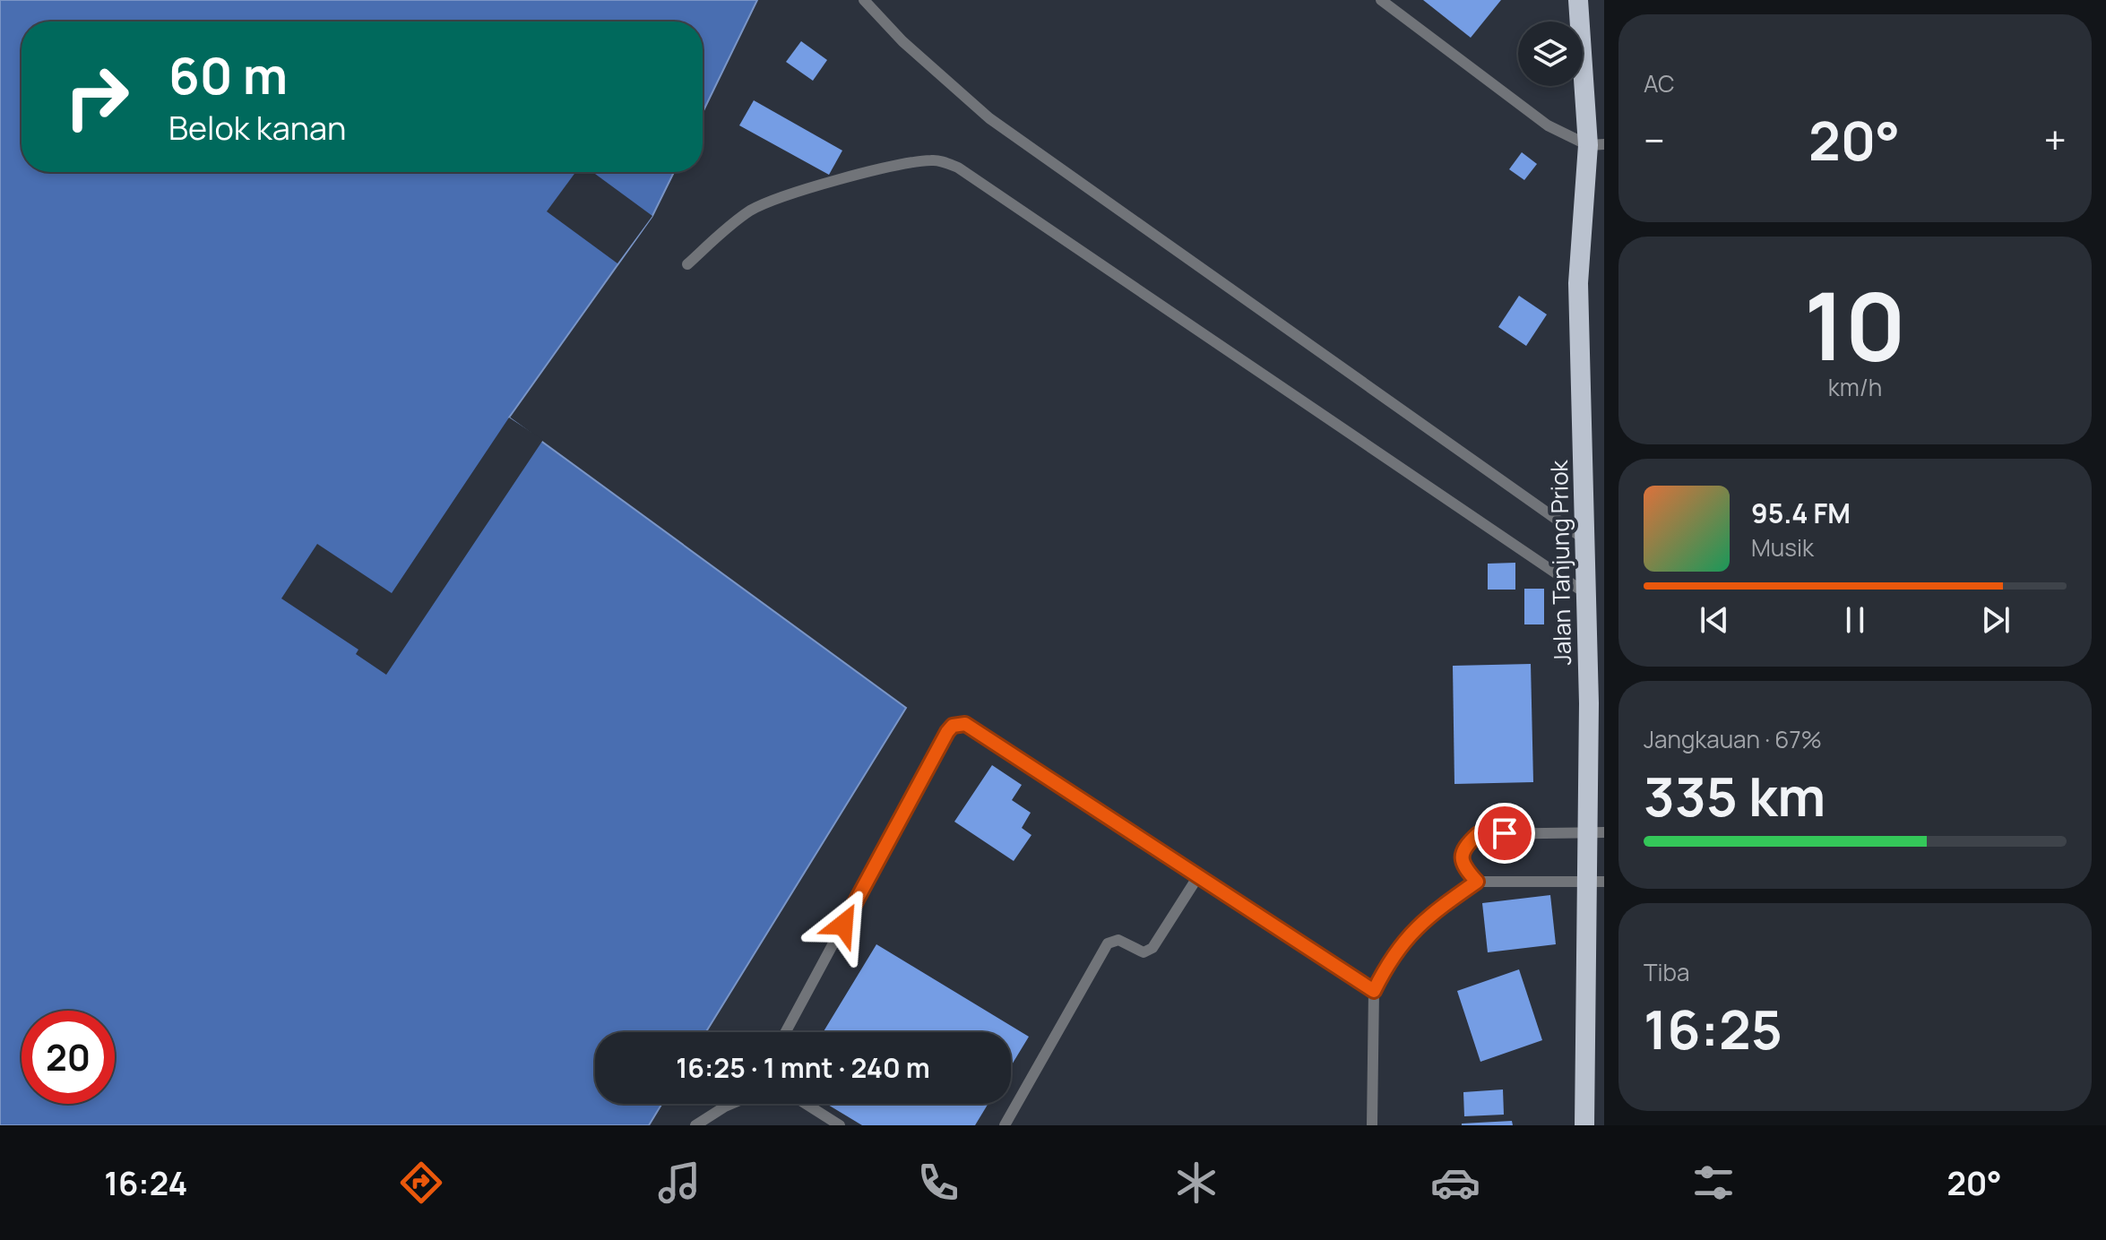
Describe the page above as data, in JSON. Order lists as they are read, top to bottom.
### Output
{
  "streets": {
    "highway": ["Jalan Tanjung Priok"]
  },
  "page": {
    "tile": [
      "AC",
      ["10", "km/h"],
      ["Jangkauan · 67%", "335 km"],
      ["Tiba", "16:25"]
    ],
    "turn": ["60 m", "Belok kanan"],
    "heat": ["−", "20°", "+"],
    "song": ["95.4 FM", "Musik"],
    "limit": "20",
    "trip": "16:25 · 1 mnt · 240 m",
    "tabs": ["16:24", "20°"]
  }
}
